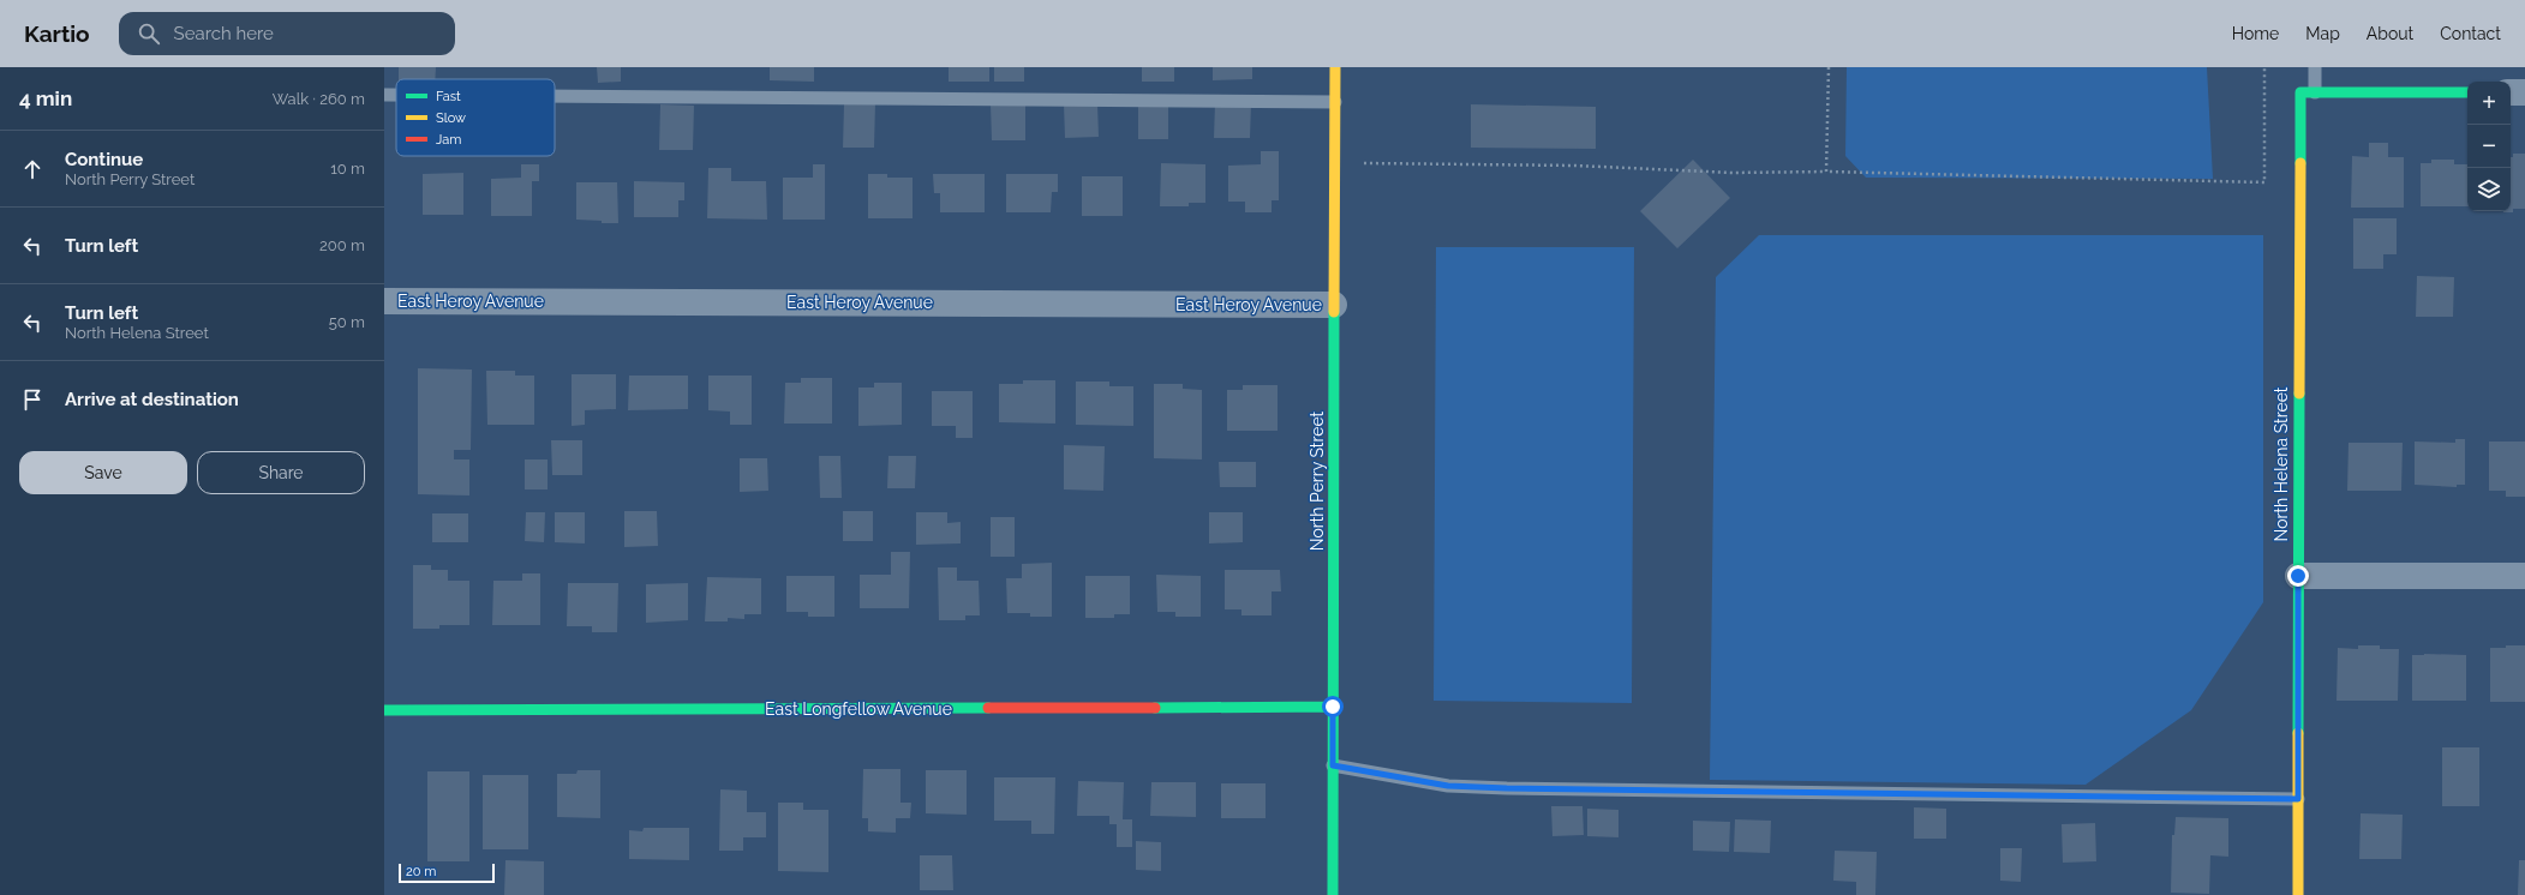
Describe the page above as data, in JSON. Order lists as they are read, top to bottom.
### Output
{
  "streets": {
    "street": [
      "East Heroy Avenue",
      "North Helena Street",
      "North Perry Street",
      "East Longfellow Avenue"
    ]
  },
  "crossings": [
    ["East Heroy Avenue", "North Perry Street"],
    ["North Perry Street", "East Longfellow Avenue"]
  ],
  "legend": ["Fast", "Slow", "Jam"],
  "scale_bar": "20 m",
  "page": {
    "header": "Kartio",
    "search": "Search here",
    "nav": [
      "Home",
      "Map",
      "About",
      "Contact"
    ],
    "heading": ["4 min", "Walk · 260 m"],
    "map_buttons": ["+", "−"],
    "list": [
      ["Continue", "North Perry Street", "10 m"],
      ["Turn left", "200 m"],
      ["Turn left", "North Helena Street", "50 m"],
      "Arrive at destination"
    ],
    "buttons": ["Save", "Share"],
    "scale": "20 m"
  }
}
